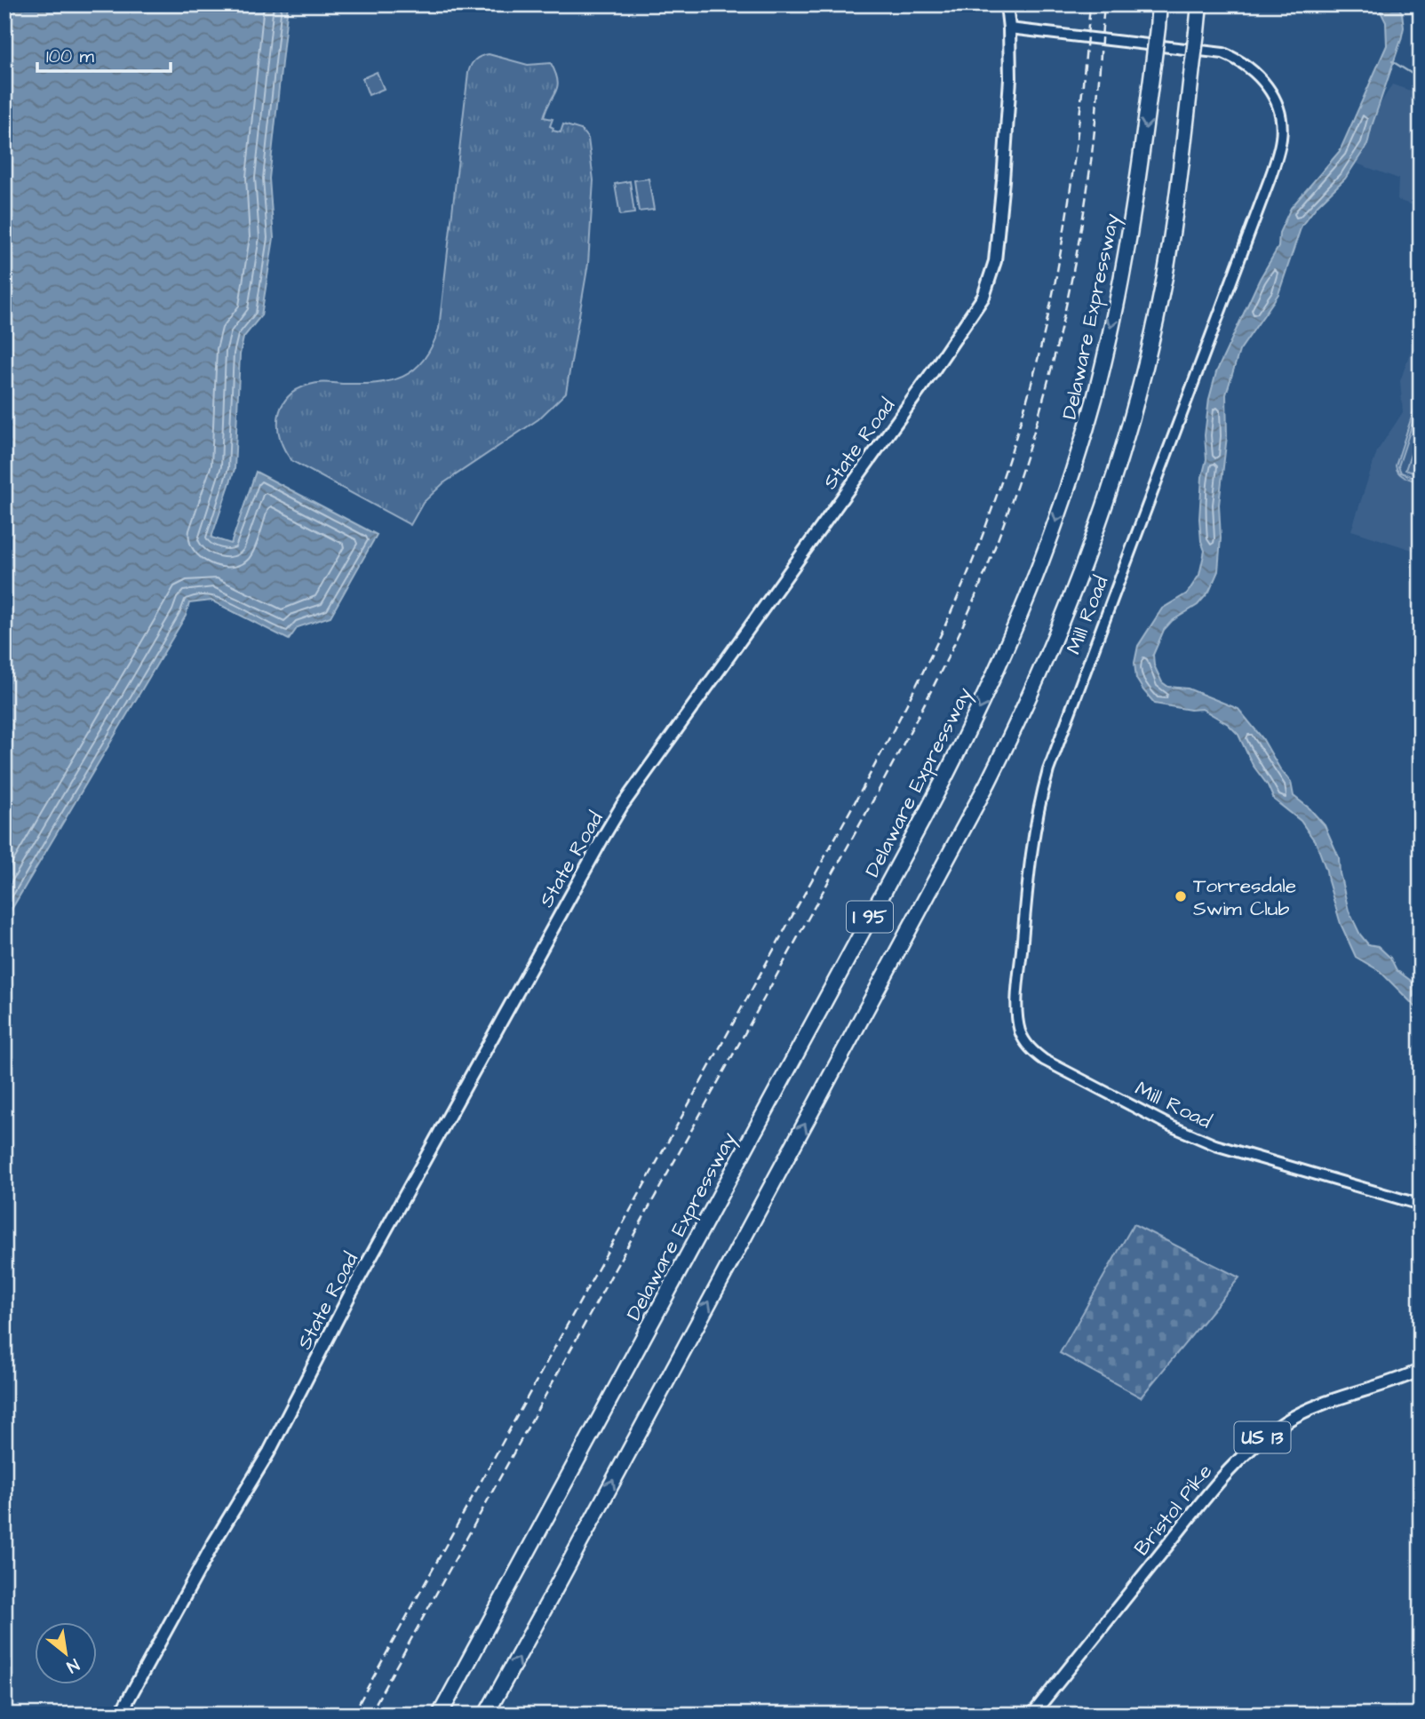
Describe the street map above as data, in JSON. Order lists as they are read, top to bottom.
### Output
{
  "streets": {
    "highway": ["Delaware Expressway", "I 95"],
    "main road": ["State Road", "US 13", "Bristol Pike"],
    "street": ["Mill Road"]
  },
  "crossings": [
    ["State Road", "Mill Road"]
  ],
  "places": ["Torresdale Swim Club"],
  "scale_bar": "100 m",
  "north": "bottom right"
}
